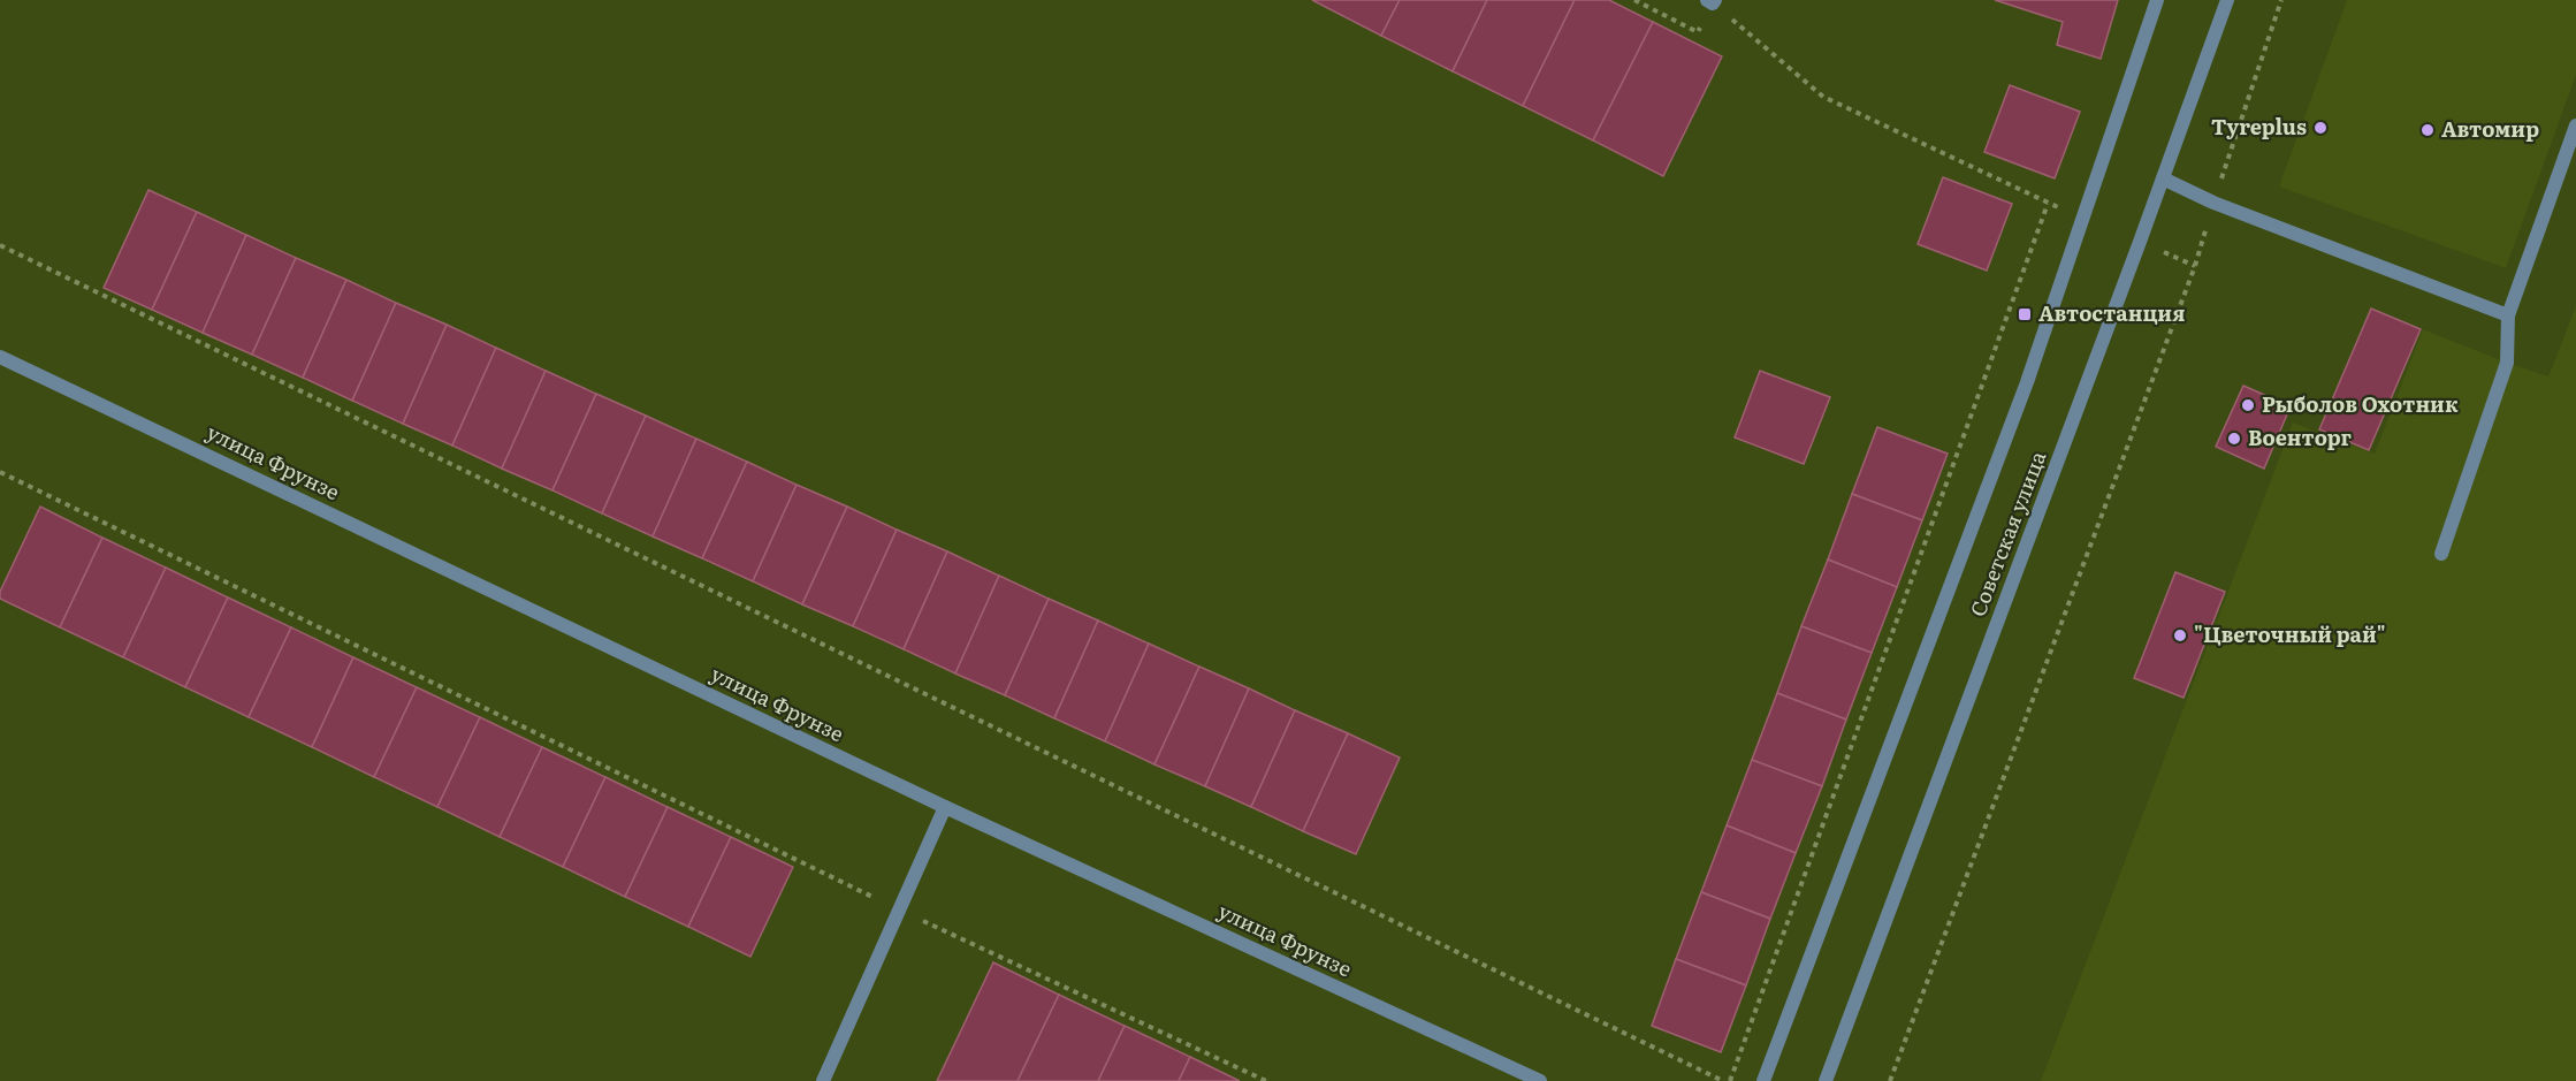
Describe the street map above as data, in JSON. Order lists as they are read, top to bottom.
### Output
{
  "streets": {
    "street": ["улица Фрунзе", "Советская улица"]
  },
  "places": {
    "other": [
      "Tyreplus",
      "Автомир",
      "Рыболов Охотник",
      "Военторг",
      "\"Цветочный рай\""
    ],
    "transit": ["Автостанция"]
  }
}
